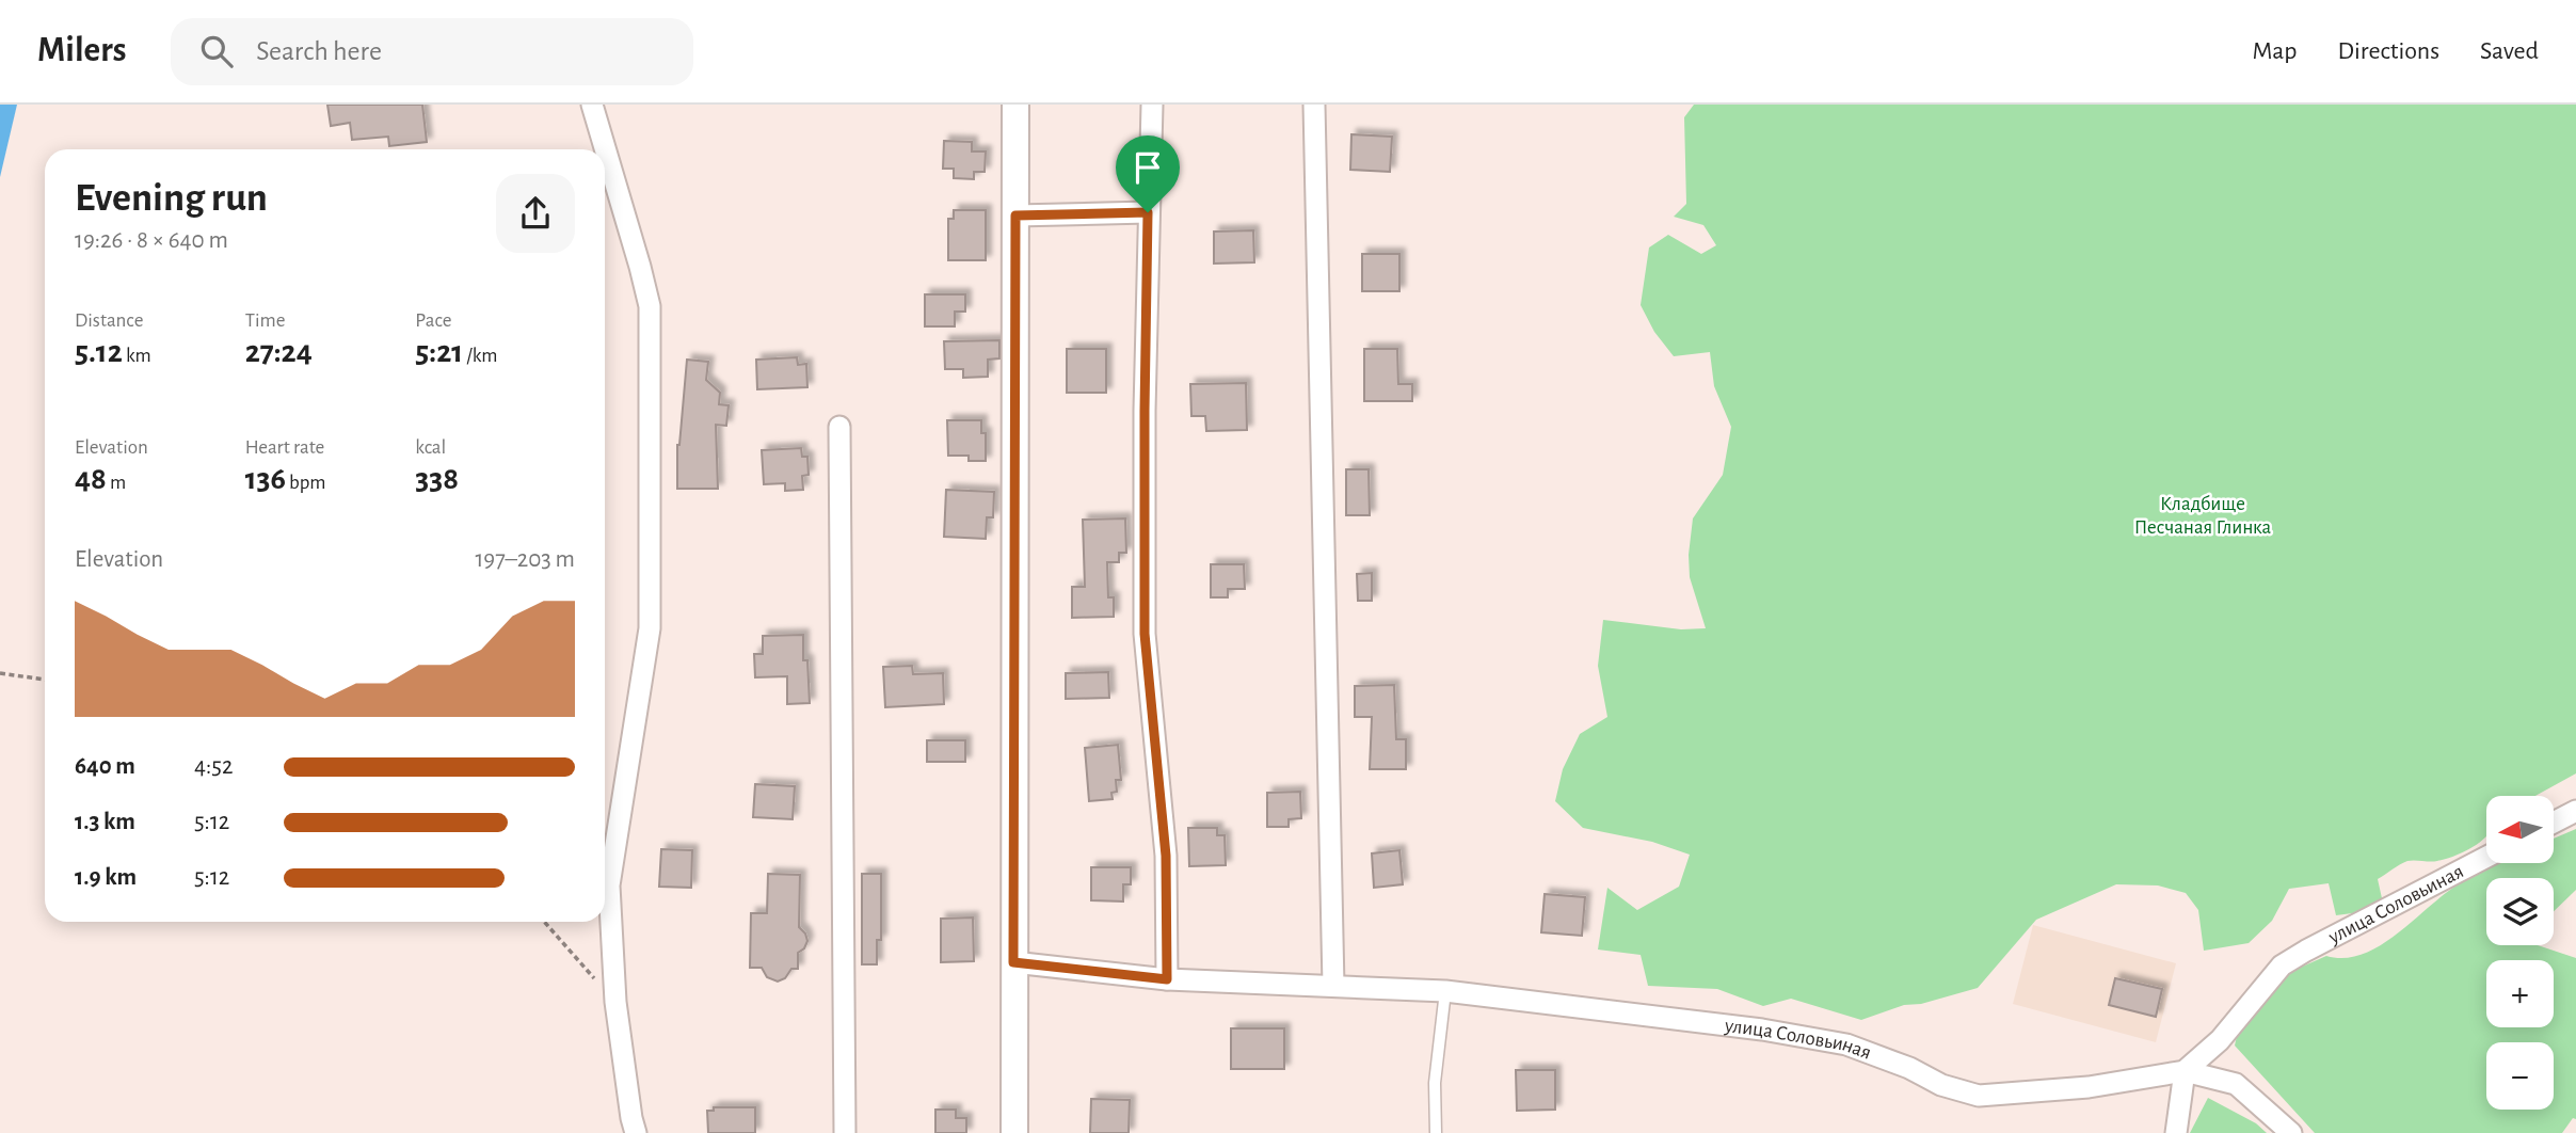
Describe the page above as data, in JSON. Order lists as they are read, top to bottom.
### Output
{
  "streets": {
    "street": ["улица Соловьиная"]
  },
  "parks": ["Кладбище Песчаная Глинка"],
  "north": "left",
  "page": {
    "header": "Milers",
    "search": "Search here",
    "nav": ["Map", "Directions", "Saved"],
    "heading": ["Evening run", "19:26 · 8 × 640 m"],
    "stats": [
      ["Distance", "5.12 km"],
      ["Time", "27:24"],
      ["Pace", "5:21 /km"],
      ["Elevation", "48 m"],
      ["Heart rate", "136 bpm"],
      ["kcal", "338"]
    ],
    "chart": ["Elevation", "197–203 m"],
    "list": [
      {
        "name": "640 m",
        "note": "4:52"
      },
      {
        "name": "1.3 km",
        "note": "5:12"
      },
      {
        "name": "1.9 km",
        "note": "5:12"
      }
    ],
    "map_buttons": ["+", "−"]
  }
}
